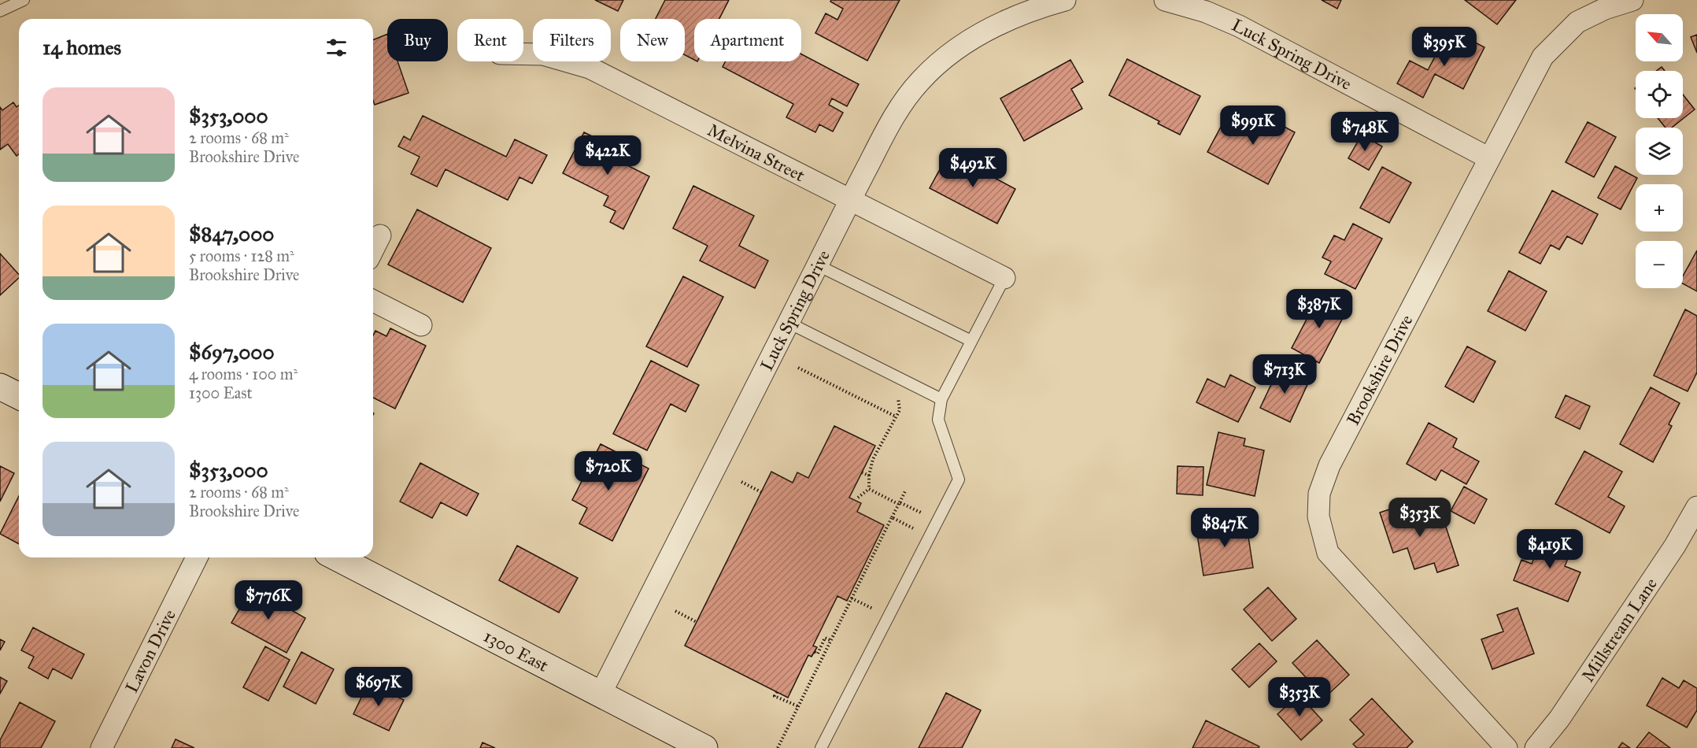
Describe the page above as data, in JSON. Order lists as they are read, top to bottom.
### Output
{
  "streets": {
    "main road": ["1300 East"],
    "street": [
      "Luck Spring Drive",
      "Melvina Street",
      "Brookshire Drive",
      "Millstream Lane",
      "Lavon Drive"
    ]
  },
  "crossings": [
    ["Luck Spring Drive", "Melvina Street"],
    ["Luck Spring Drive", "Brookshire Drive"],
    ["Luck Spring Drive", "1300 East"]
  ],
  "north": "top left",
  "page": {
    "map_buttons": ["+", "−"],
    "chip": [
      "Buy",
      "Rent",
      "Filters",
      "New",
      "Apartment"
    ],
    "heading": "14 homes",
    "price": [
      "$395K",
      "$991K",
      "$748K",
      "$422K",
      "$492K",
      "$387K",
      "$713K",
      "$720K",
      "$353K",
      "$847K",
      "$419K",
      "$776K",
      "$697K",
      "$353K"
    ],
    "list": [
      {
        "name": "$353,000",
        "note": "2 rooms · 68 m² · Brookshire Drive"
      },
      {
        "name": "$847,000",
        "note": "5 rooms · 128 m² · Brookshire Drive"
      },
      {
        "name": "$697,000",
        "note": "4 rooms · 100 m² · 1300 East"
      },
      {
        "name": "$353,000",
        "note": "2 rooms · 68 m² · Brookshire Drive"
      }
    ]
  }
}
